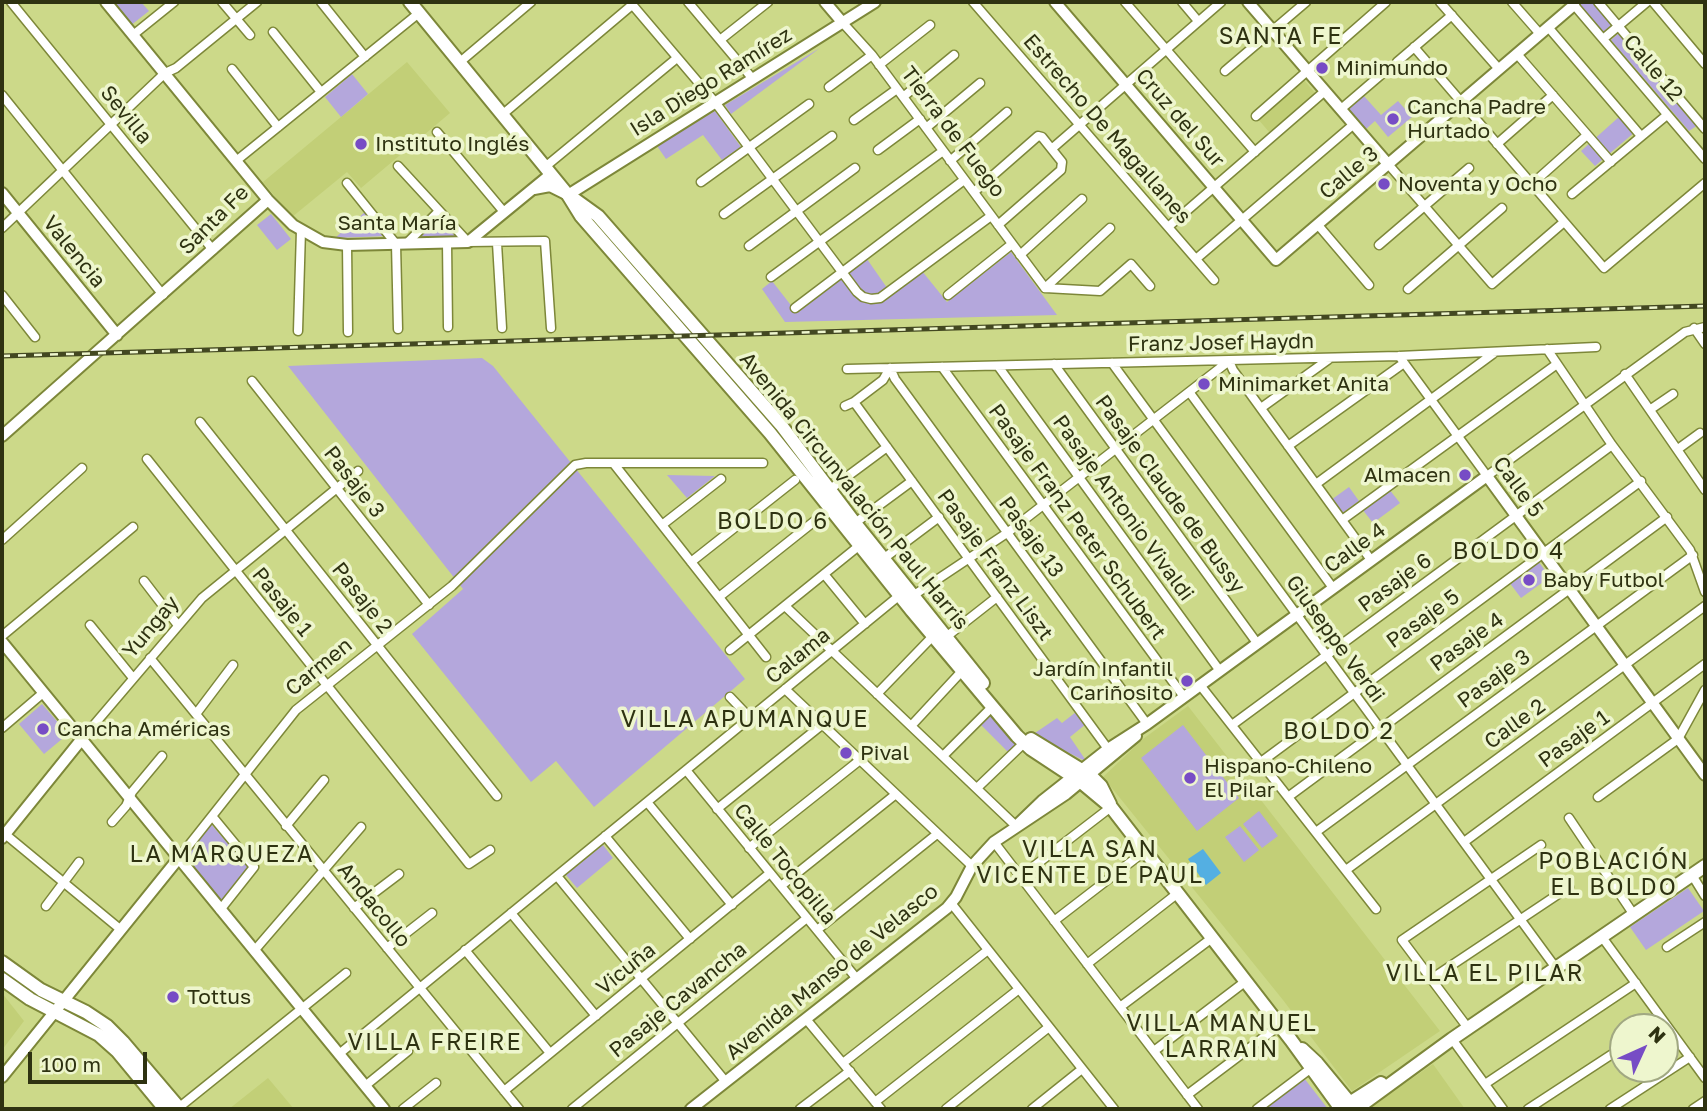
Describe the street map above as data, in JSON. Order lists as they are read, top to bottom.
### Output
{
  "streets": {
    "main road": ["Avenida Circunvalación Paul Harris"],
    "street": [
      "Calle 12",
      "Isla Diego Ramírez",
      "Sevilla",
      "Cruz del Sur",
      "Estrecho De Magallanes",
      "Tierra de Fuego",
      "Calle 3",
      "Santa Fe",
      "Santa María",
      "Valencia",
      "Franz Josef Haydn",
      "Pasaje 3",
      "Calle 5",
      "Pasaje Claude de Bussy",
      "Pasaje Antonio Vivaldi",
      "Pasaje Franz Peter Schubert",
      "Pasaje 13",
      "Calle 4",
      "Pasaje Franz Liszt",
      "Pasaje 6",
      "Pasaje 2",
      "Pasaje 1",
      "Pasaje 5",
      "Yungay",
      "Giuseppe Verdi",
      "Pasaje 4",
      "Calama",
      "Carmen",
      "Calle 2",
      "Calle Tocopilla",
      "Andacollo",
      "Vicuña",
      "Avenida Manso de Velasco",
      "Pasaje Cavancha"
    ]
  },
  "crossings": [
    ["Calle 12", "Calle 3"],
    ["Isla Diego Ramírez", "Tierra de Fuego"],
    ["Isla Diego Ramírez", "Santa María"],
    ["Isla Diego Ramírez", "Avenida Circunvalación Paul Harris"],
    ["Sevilla", "Santa Fe"],
    ["Cruz del Sur", "Calle 3"],
    ["Santa Fe", "Santa María"],
    ["Santa Fe", "Valencia"],
    ["Santa María", "Avenida Circunvalación Paul Harris"],
    ["Franz Josef Haydn", "Calle 5"],
    ["Franz Josef Haydn", "Pasaje Claude de Bussy"],
    ["Franz Josef Haydn", "Pasaje Antonio Vivaldi"],
    ["Franz Josef Haydn", "Pasaje Franz Peter Schubert"],
    ["Franz Josef Haydn", "Pasaje 13"],
    ["Franz Josef Haydn", "Giuseppe Verdi"],
    ["Franz Josef Haydn", "Calama"],
    ["Pasaje 3", "Calle 5"],
    ["Pasaje 3", "Yungay"],
    ["Pasaje 3", "Giuseppe Verdi"],
    ["Pasaje 3", "Carmen"],
    ["Calle 5", "Calle 4"],
    ["Calle 5", "Pasaje 6"],
    ["Calle 5", "Pasaje 1"],
    ["Calle 5", "Pasaje 5"],
    ["Calle 5", "Pasaje 4"],
    ["Calle 5", "Calle 2"],
    ["Avenida Circunvalación Paul Harris", "Calle 4"],
    ["Avenida Circunvalación Paul Harris", "Calama"],
    ["Avenida Circunvalación Paul Harris", "Avenida Manso de Velasco"],
    ["Pasaje Claude de Bussy", "Calle 4"],
    ["Pasaje Claude de Bussy", "Calama"],
    ["Pasaje Antonio Vivaldi", "Calle 4"],
    ["Pasaje Antonio Vivaldi", "Calama"],
    ["Pasaje Franz Peter Schubert", "Calle 4"],
    ["Pasaje Franz Peter Schubert", "Calama"],
    ["Pasaje 13", "Calle 4"],
    ["Pasaje 13", "Calama"],
    ["Calle 4", "Pasaje Franz Liszt"],
    ["Calle 4", "Giuseppe Verdi"],
    ["Calle 4", "Avenida Manso de Velasco"],
    ["Pasaje Franz Liszt", "Calama"],
    ["Pasaje 6", "Giuseppe Verdi"],
    ["Pasaje 2", "Yungay"],
    ["Pasaje 2", "Carmen"],
    ["Pasaje 1", "Yungay"],
    ["Pasaje 1", "Giuseppe Verdi"],
    ["Pasaje 1", "Carmen"],
    ["Pasaje 5", "Giuseppe Verdi"],
    ["Yungay", "Andacollo"],
    ["Giuseppe Verdi", "Pasaje 4"],
    ["Giuseppe Verdi", "Calama"],
    ["Giuseppe Verdi", "Calle 2"],
    ["Calama", "Calle Tocopilla"],
    ["Calama", "Andacollo"],
    ["Carmen", "Andacollo"],
    ["Calle Tocopilla", "Vicuña"],
    ["Calle Tocopilla", "Avenida Manso de Velasco"],
    ["Calle Tocopilla", "Pasaje Cavancha"],
    ["Andacollo", "Vicuña"]
  ],
  "districts": [
    "SANTA FE",
    "BOLDO 6",
    "BOLDO 4",
    "VILLA APUMANQUE",
    "BOLDO 2",
    "VILLA SAN VICENTE DE PAUL",
    "LA MARQUEZA",
    "POBLACIÓN EL BOLDO",
    "VILLA EL PILAR",
    "VILLA MANUEL LARRAIN",
    "VILLA FREIRE"
  ],
  "places": [
    "Minimundo",
    "Cancha Padre Hurtado",
    "Instituto Inglés",
    "Noventa y Ocho",
    "Minimarket Anita",
    "Almacen",
    "Baby Futbol",
    "Jardín Infantil Cariñosito",
    "Cancha Américas",
    "Pival",
    "Hispano-Chileno El Pilar",
    "Tottus"
  ],
  "scale_bar": "100 m",
  "north": "top right"
}
